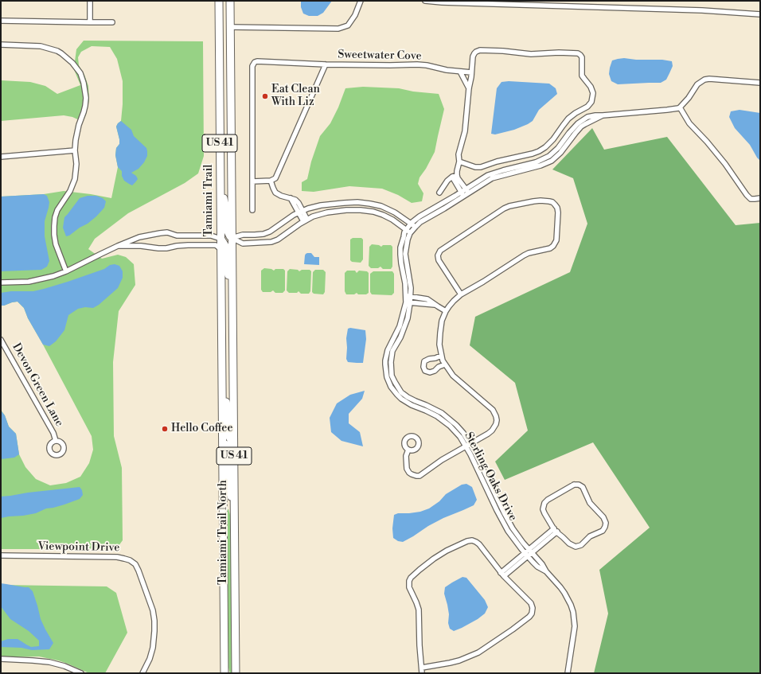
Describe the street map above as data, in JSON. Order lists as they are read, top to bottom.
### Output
{
  "streets": {
    "main road": ["US 41", "Tamiami Trail", "Tamiami Trail North"],
    "street": [
      "Sweetwater Cove",
      "Devon Green Lane",
      "Sterling Oaks Drive",
      "Viewpoint Drive"
    ]
  },
  "crossings": [
    ["US 41", "Tamiami Trail"],
    ["Tamiami Trail", "Tamiami Trail North"]
  ],
  "places": ["Eat Clean With Liz", "Hello Coffee"]
}
